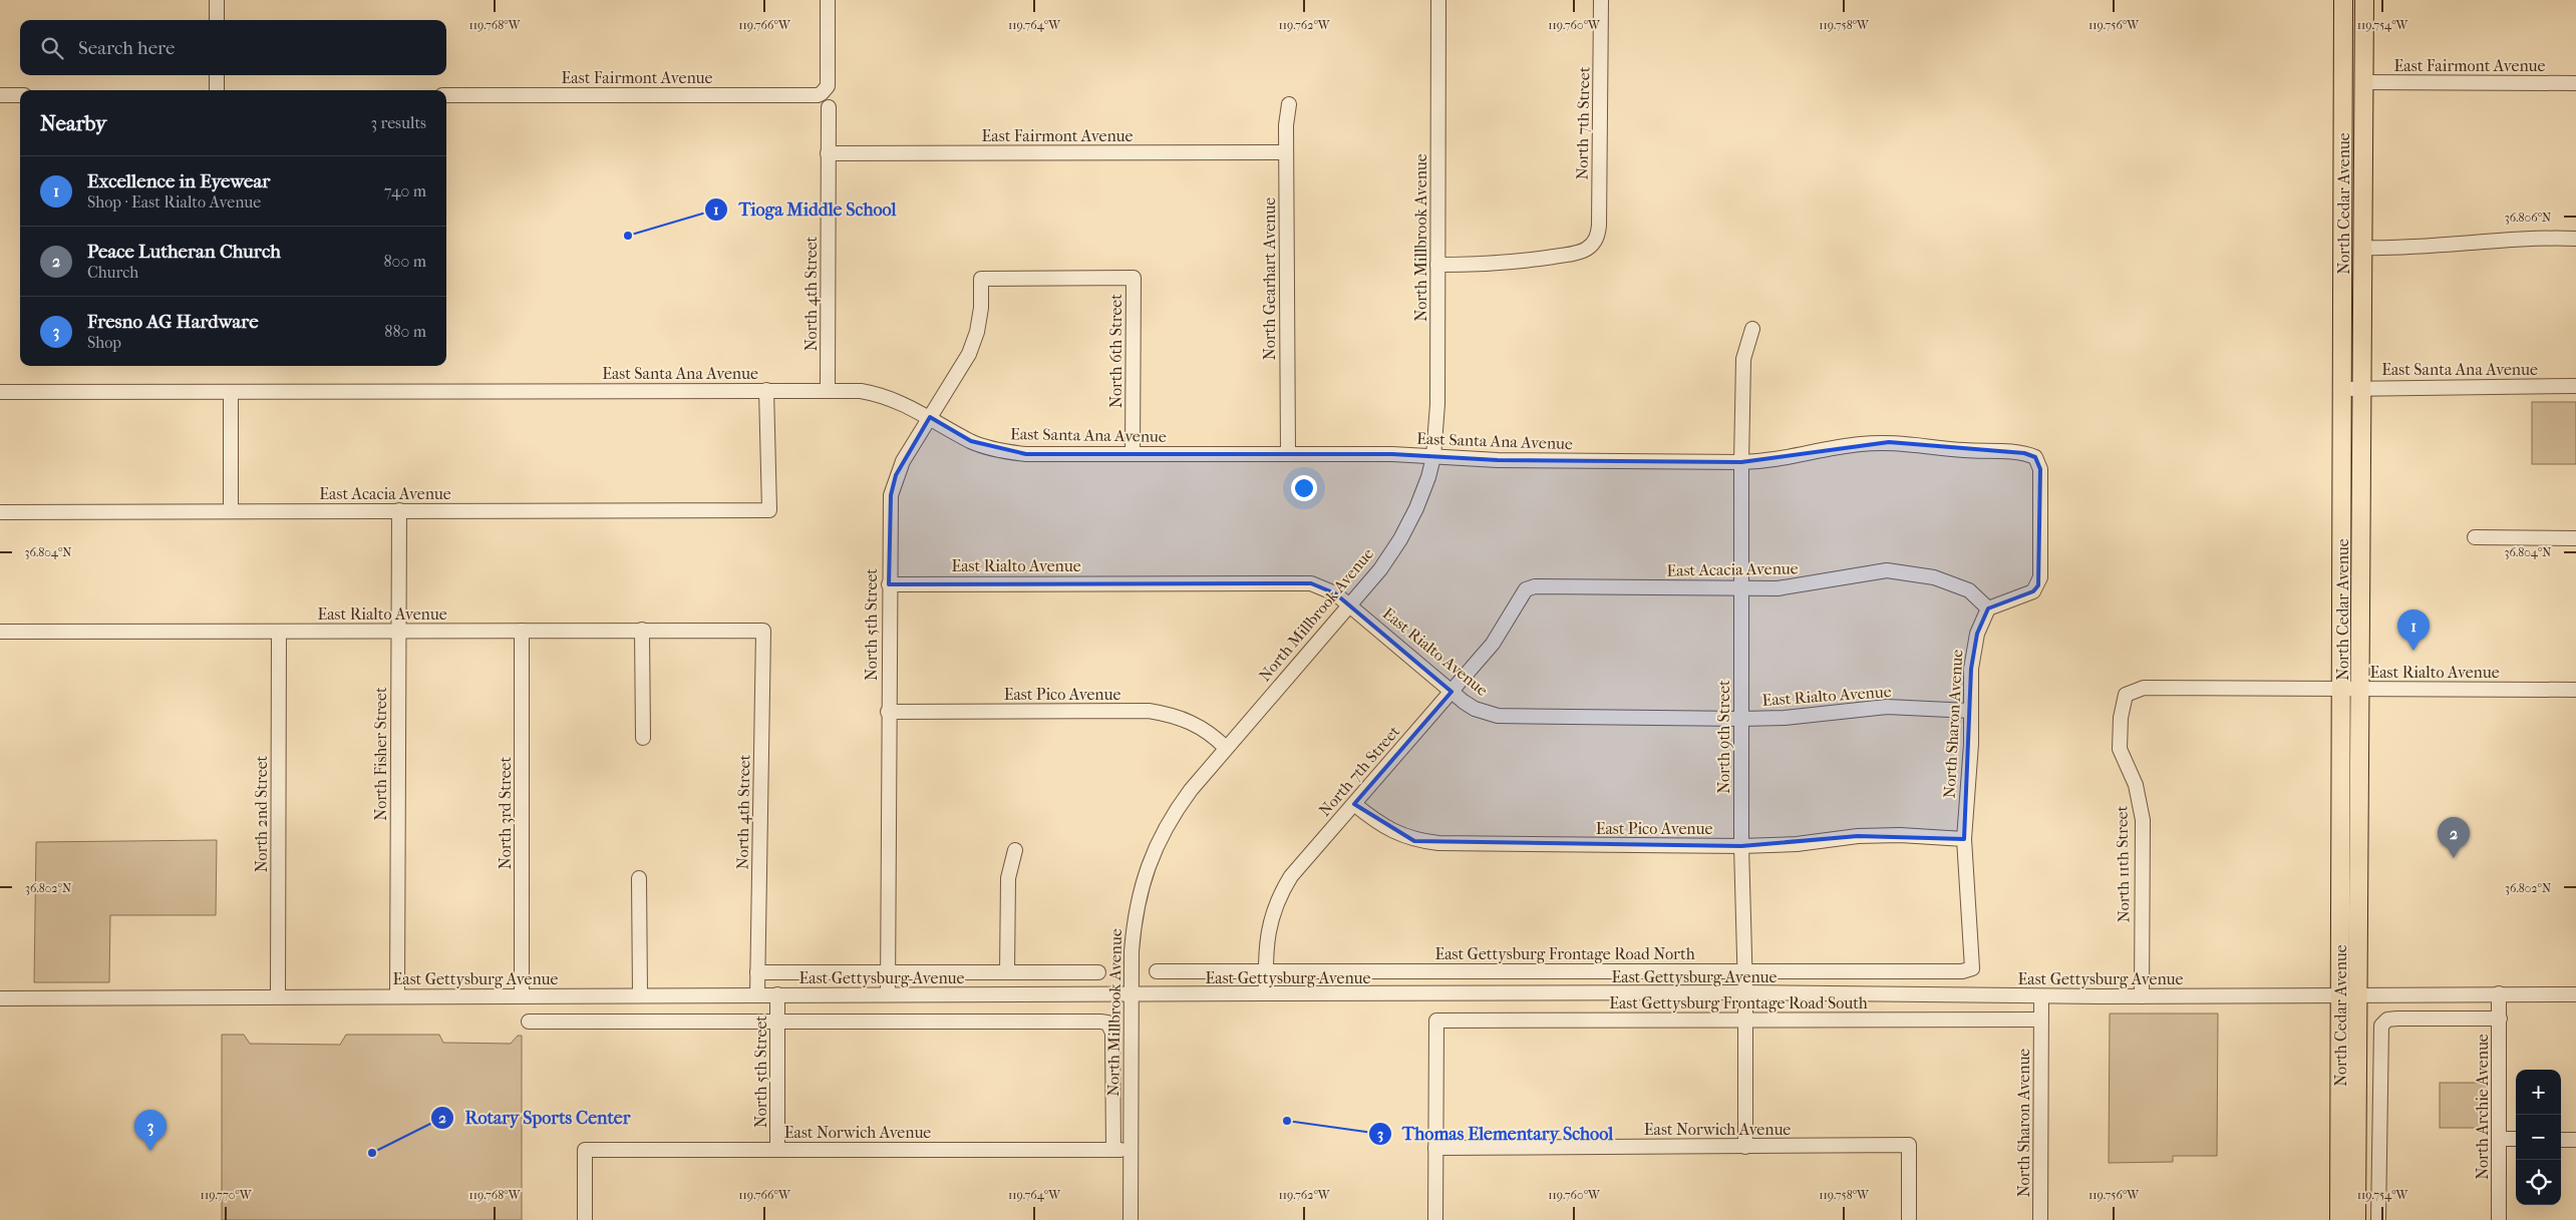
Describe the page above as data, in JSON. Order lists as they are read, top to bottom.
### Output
{
  "streets": {
    "main road": ["North Cedar Avenue"],
    "street": [
      "East Fairmont Avenue",
      "North 7th Street",
      "North Millbrook Avenue",
      "North Gearhart Avenue",
      "North 4th Street",
      "North 6th Street",
      "East Santa Ana Avenue",
      "East Acacia Avenue",
      "East Rialto Avenue",
      "North 5th Street",
      "East Pico Avenue",
      "North Sharon Avenue",
      "North 9th Street",
      "North Fisher Street",
      "North 3rd Street",
      "North 2nd Street",
      "North 11th Street",
      "East Gettysburg Frontage Road North",
      "East Gettysburg Avenue",
      "East Gettysburg Frontage Road South",
      "North Archie Avenue",
      "East Norwich Avenue"
    ]
  },
  "crossings": [
    ["East Fairmont Avenue", "North Cedar Avenue"],
    ["East Fairmont Avenue", "North Gearhart Avenue"],
    ["East Fairmont Avenue", "North 4th Street"],
    ["North 7th Street", "North Millbrook Avenue"],
    ["North 7th Street", "East Acacia Avenue"],
    ["North 7th Street", "East Rialto Avenue"],
    ["North 7th Street", "East Pico Avenue"],
    ["North 7th Street", "East Gettysburg Frontage Road North"],
    ["North 7th Street", "East Gettysburg Avenue"],
    ["North Cedar Avenue", "East Santa Ana Avenue"],
    ["North Cedar Avenue", "East Rialto Avenue"],
    ["North Cedar Avenue", "East Gettysburg Avenue"],
    ["North Millbrook Avenue", "East Santa Ana Avenue"],
    ["North Millbrook Avenue", "East Rialto Avenue"],
    ["North Millbrook Avenue", "North 5th Street"],
    ["North Millbrook Avenue", "East Pico Avenue"],
    ["North Millbrook Avenue", "East Gettysburg Avenue"],
    ["North Millbrook Avenue", "East Norwich Avenue"],
    ["North Gearhart Avenue", "East Santa Ana Avenue"],
    ["North 4th Street", "East Santa Ana Avenue"],
    ["North 4th Street", "East Rialto Avenue"],
    ["North 4th Street", "East Gettysburg Avenue"],
    ["North 6th Street", "East Santa Ana Avenue"],
    ["North 6th Street", "North 5th Street"],
    ["East Santa Ana Avenue", "East Acacia Avenue"],
    ["East Santa Ana Avenue", "North 5th Street"],
    ["East Santa Ana Avenue", "North Sharon Avenue"],
    ["East Santa Ana Avenue", "North 9th Street"],
    ["East Acacia Avenue", "North Sharon Avenue"],
    ["East Acacia Avenue", "North 9th Street"],
    ["East Acacia Avenue", "North Fisher Street"],
    ["East Rialto Avenue", "North 5th Street"],
    ["East Rialto Avenue", "North Sharon Avenue"],
    ["East Rialto Avenue", "North 9th Street"],
    ["East Rialto Avenue", "North Fisher Street"],
    ["East Rialto Avenue", "North 3rd Street"],
    ["East Rialto Avenue", "North 2nd Street"],
    ["East Rialto Avenue", "North 11th Street"],
    ["North 5th Street", "East Pico Avenue"],
    ["North 5th Street", "East Gettysburg Avenue"],
    ["North 5th Street", "East Norwich Avenue"],
    ["East Pico Avenue", "North Sharon Avenue"],
    ["East Pico Avenue", "North 9th Street"],
    ["North Sharon Avenue", "East Gettysburg Frontage Road North"],
    ["North Sharon Avenue", "East Gettysburg Avenue"],
    ["North Sharon Avenue", "East Gettysburg Frontage Road South"],
    ["North 9th Street", "East Gettysburg Frontage Road North"],
    ["North 9th Street", "East Gettysburg Avenue"],
    ["North 9th Street", "East Gettysburg Frontage Road South"],
    ["North 9th Street", "East Norwich Avenue"],
    ["North Fisher Street", "East Gettysburg Avenue"],
    ["North 3rd Street", "East Gettysburg Avenue"],
    ["North 2nd Street", "East Gettysburg Avenue"],
    ["North 11th Street", "East Gettysburg Avenue"],
    ["East Gettysburg Avenue", "North Archie Avenue"],
    ["East Gettysburg Frontage Road South", "East Norwich Avenue"]
  ],
  "places": ["Tioga Middle School", "Thomas Elementary School", "Rotary Sports Center"],
  "page": {
    "search": "Search here",
    "heading": ["Nearby", "3 results"],
    "list": [
      {
        "mark": "1",
        "name": "Excellence in Eyewear",
        "note": "Shop · East Rialto Avenue",
        "value": "740 m"
      },
      {
        "mark": "2",
        "name": "Peace Lutheran Church",
        "note": "Church",
        "value": "800 m"
      },
      {
        "mark": "3",
        "name": "Fresno AG Hardware",
        "note": "Shop",
        "value": "880 m"
      }
    ],
    "pins": ["1", "2", "3"],
    "map_buttons": ["+", "−"]
  },
  "coordinates": [
    "119.768°W",
    "119.766°W",
    "119.764°W",
    "119.762°W",
    "119.760°W",
    "119.758°W",
    "119.756°W",
    "119.754°W",
    "36.806°N",
    "36.804°N",
    "36.802°N",
    "119.770°W"
  ]
}
